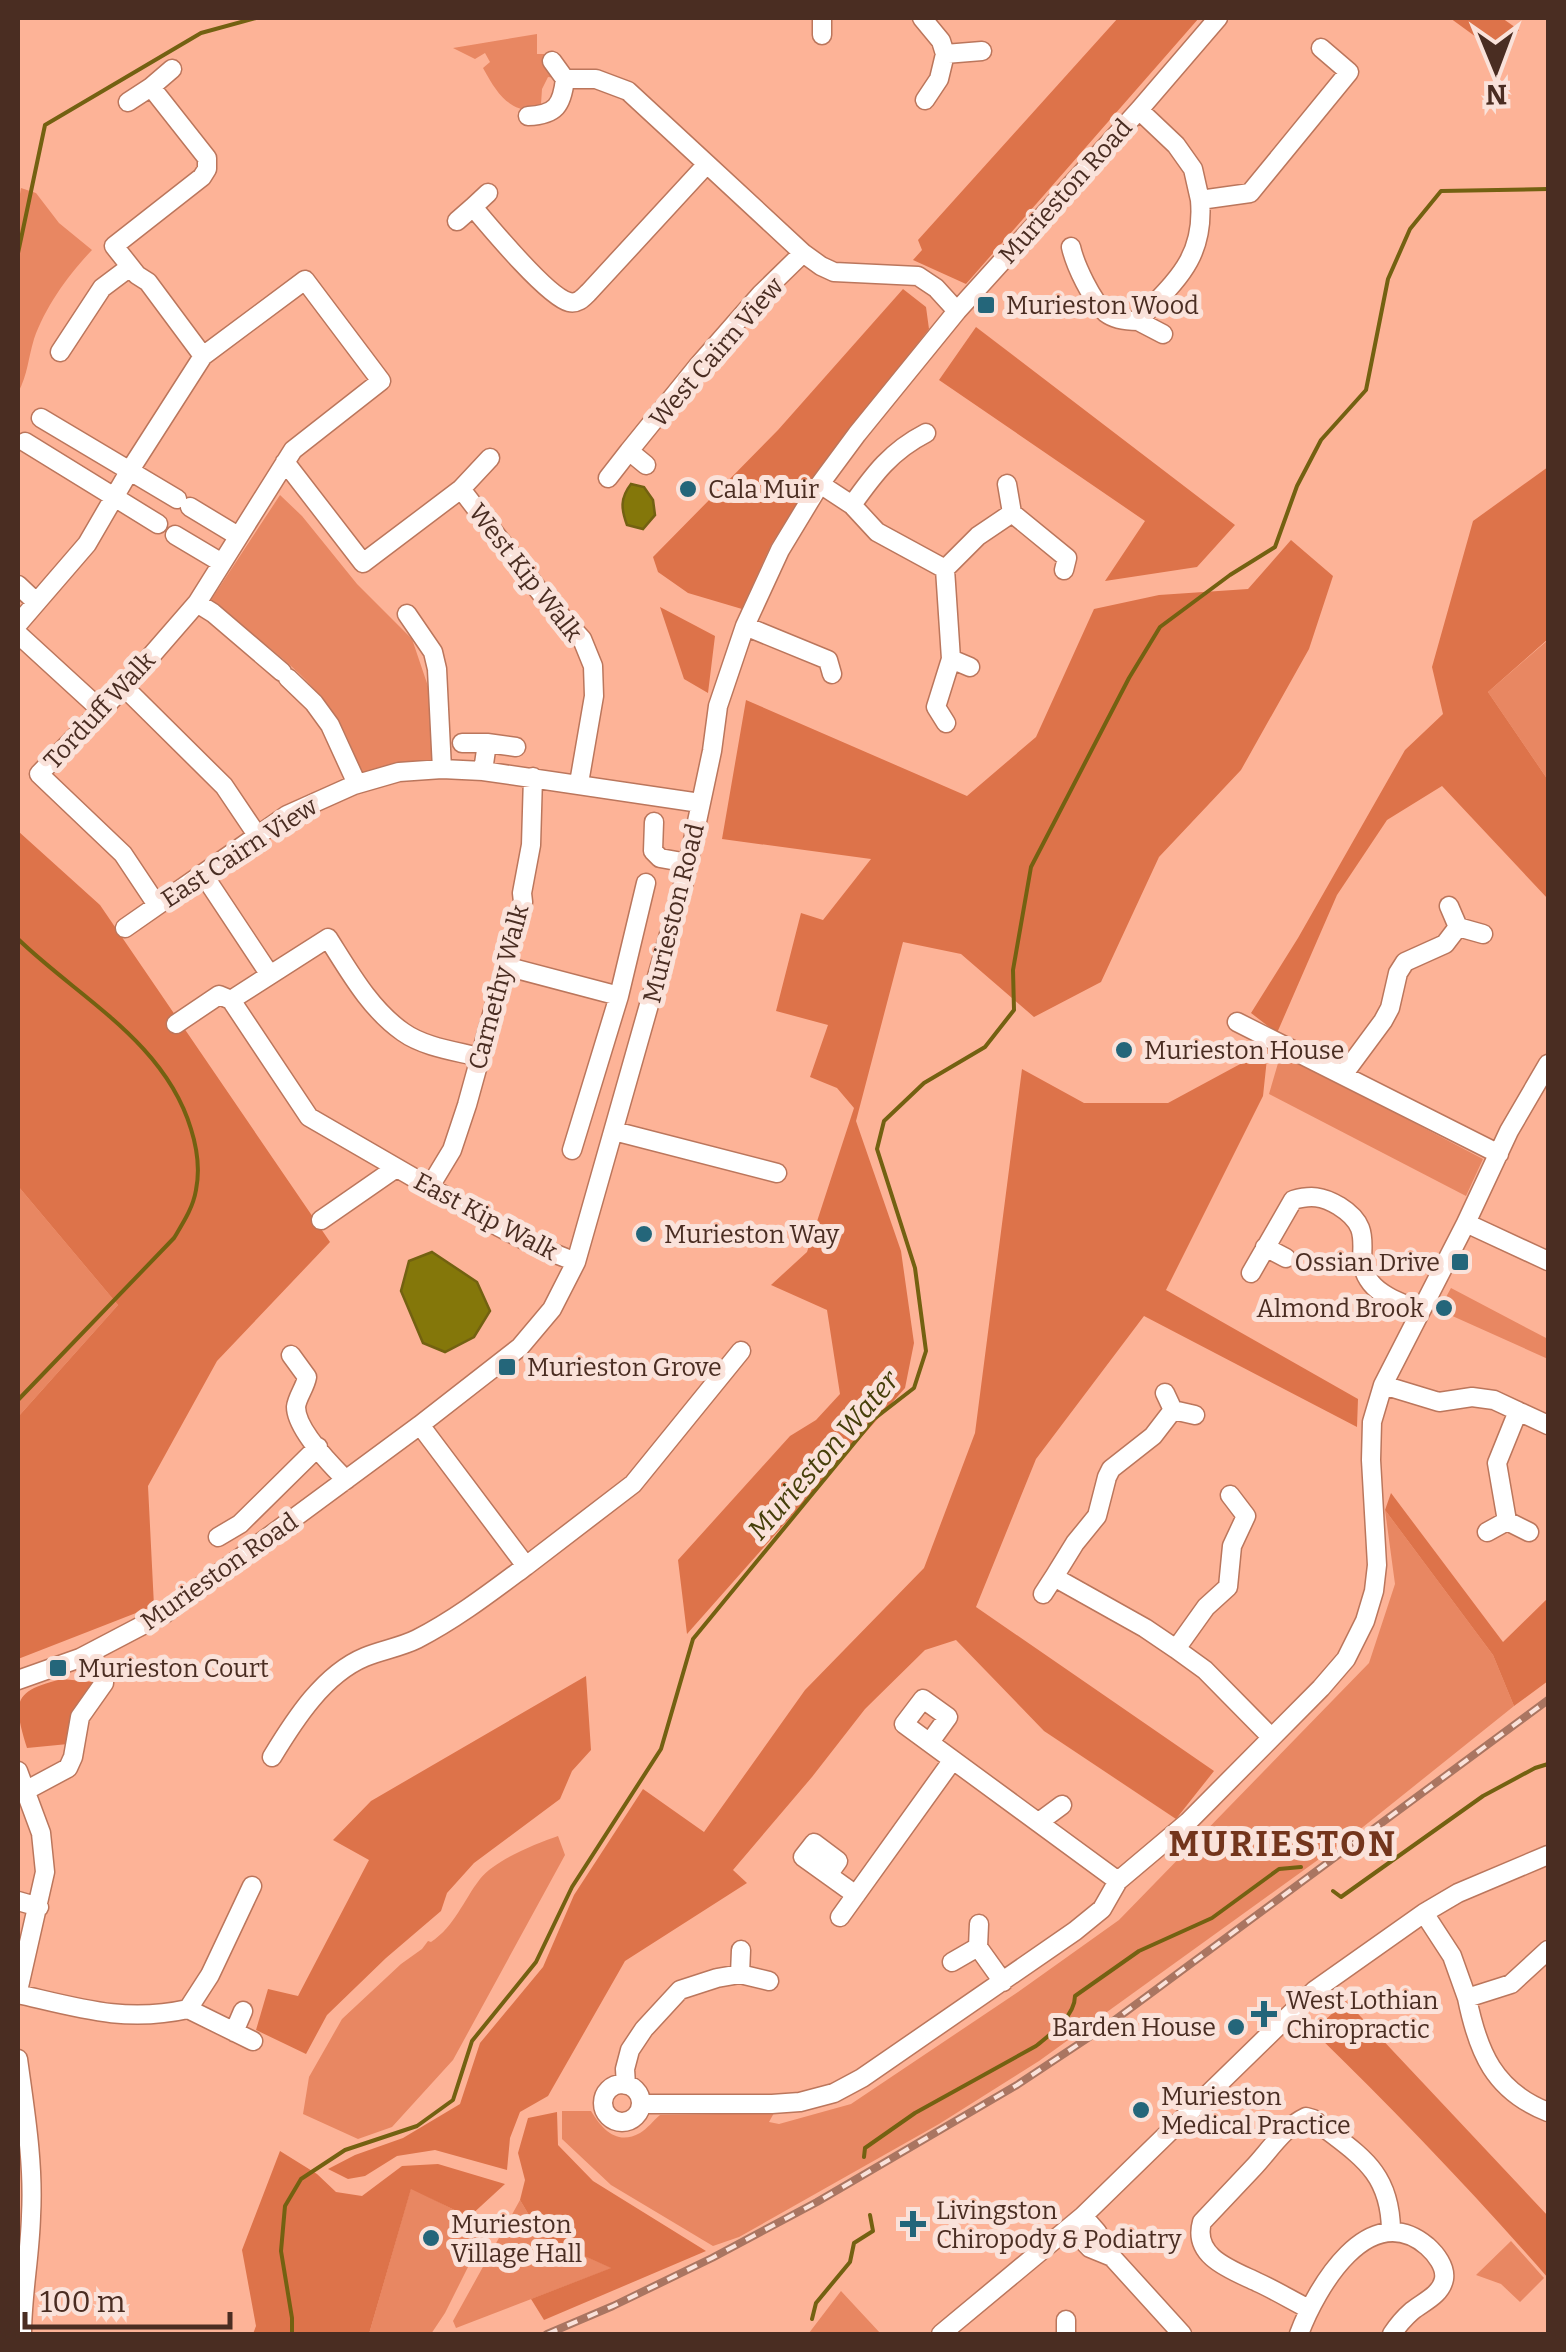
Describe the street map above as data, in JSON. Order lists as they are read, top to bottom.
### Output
{
  "streets": {
    "street": [
      "Murieston Road",
      "West Cairn View",
      "West Kip Walk",
      "Torduff Walk",
      "East Cairn View",
      "Carnethy Walk",
      "East Kip Walk"
    ]
  },
  "crossings": [
    ["Murieston Road", "West Cairn View"],
    ["Murieston Road", "East Cairn View"],
    ["Murieston Road", "East Kip Walk"],
    ["West Kip Walk", "Torduff Walk"],
    ["West Kip Walk", "East Cairn View"],
    ["Torduff Walk", "East Cairn View"],
    ["East Cairn View", "Carnethy Walk"],
    ["Carnethy Walk", "East Kip Walk"]
  ],
  "districts": ["MURIESTON"],
  "water": ["Murieston Water"],
  "places": {
    "transit": [
      "Murieston Wood",
      "Ossian Drive",
      "Murieston Grove",
      "Murieston Court"
    ],
    "other": [
      "Cala Muir",
      "Murieston House",
      "Murieston Way",
      "Almond Brook",
      "Barden House",
      "Murieston Medical Practice",
      "Murieston Village Hall"
    ],
    "health": ["West Lothian Chiropractic", "Livingston Chiropody & Podiatry"]
  },
  "scale_bar": "100 m",
  "north": "bottom"
}
